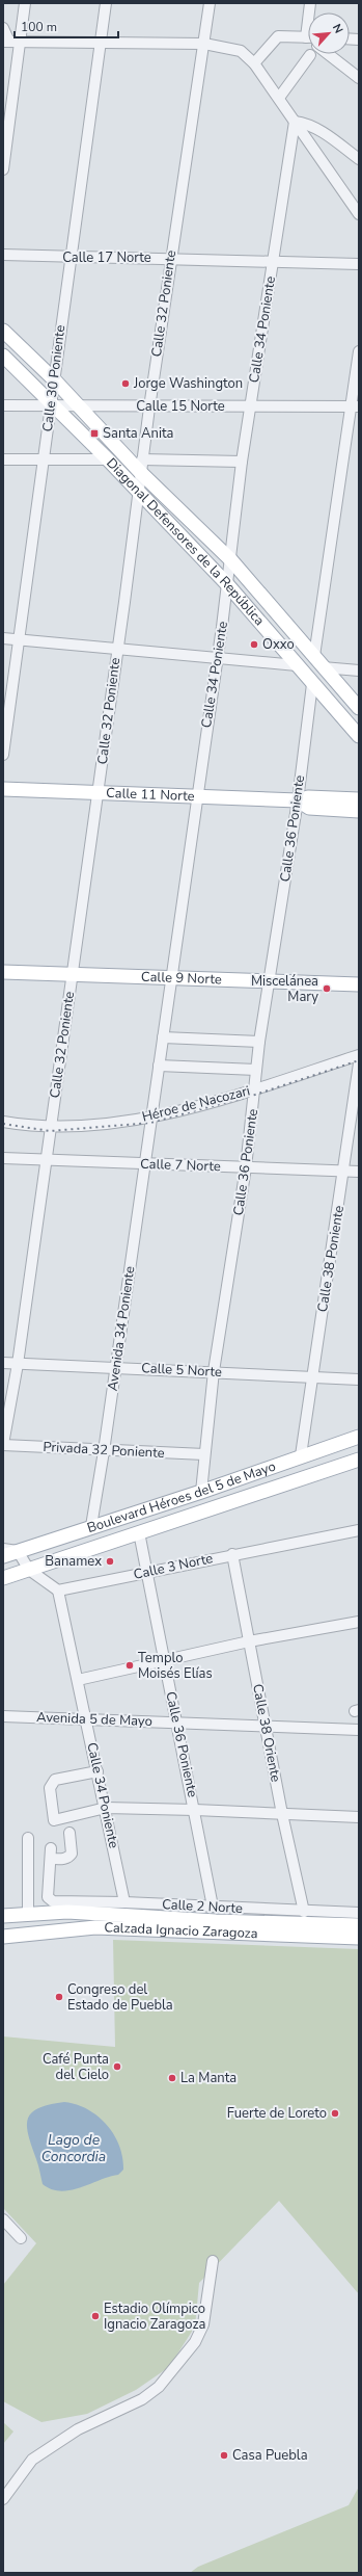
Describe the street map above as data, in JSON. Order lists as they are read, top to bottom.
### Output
{
  "streets": {
    "main road": [
      "Diagonal Defensores de la República",
      "Calle 11 Norte",
      "Calle 9 Norte",
      "Boulevard Héroes del 5 de Mayo",
      "Calzada Ignacio Zaragoza"
    ],
    "street": [
      "Calle 17 Norte",
      "Calle 32 Poniente",
      "Calle 34 Poniente",
      "Calle 30 Poniente",
      "Calle 15 Norte",
      "Calle 36 Poniente",
      "Héroe de Nacozari",
      "Calle 7 Norte",
      "Calle 38 Poniente",
      "Avenida 34 Poniente",
      "Calle 5 Norte",
      "Privada 32 Poniente",
      "Calle 3 Norte",
      "Avenida 5 de Mayo",
      "Calle 38 Oriente",
      "Calle 2 Norte"
    ]
  },
  "crossings": [
    ["Calle 17 Norte", "Calle 32 Poniente"],
    ["Calle 17 Norte", "Calle 34 Poniente"],
    ["Calle 17 Norte", "Calle 30 Poniente"],
    ["Calle 32 Poniente", "Calle 15 Norte"],
    ["Calle 32 Poniente", "Diagonal Defensores de la República"],
    ["Calle 32 Poniente", "Calle 11 Norte"],
    ["Calle 32 Poniente", "Calle 9 Norte"],
    ["Calle 32 Poniente", "Héroe de Nacozari"],
    ["Calle 32 Poniente", "Calle 7 Norte"],
    ["Calle 32 Poniente", "Calle 5 Norte"],
    ["Calle 32 Poniente", "Privada 32 Poniente"],
    ["Calle 34 Poniente", "Calle 15 Norte"],
    ["Calle 34 Poniente", "Diagonal Defensores de la República"],
    ["Calle 34 Poniente", "Calle 11 Norte"],
    ["Calle 34 Poniente", "Calle 9 Norte"],
    ["Calle 34 Poniente", "Héroe de Nacozari"],
    ["Calle 34 Poniente", "Avenida 34 Poniente"],
    ["Calle 34 Poniente", "Calle 3 Norte"],
    ["Calle 34 Poniente", "Avenida 5 de Mayo"],
    ["Calle 34 Poniente", "Calle 2 Norte"],
    ["Calle 30 Poniente", "Calle 15 Norte"],
    ["Calle 30 Poniente", "Diagonal Defensores de la República"],
    ["Calle 15 Norte", "Diagonal Defensores de la República"],
    ["Diagonal Defensores de la República", "Calle 36 Poniente"],
    ["Calle 11 Norte", "Calle 36 Poniente"],
    ["Calle 36 Poniente", "Calle 9 Norte"],
    ["Calle 36 Poniente", "Héroe de Nacozari"],
    ["Calle 36 Poniente", "Calle 7 Norte"],
    ["Calle 36 Poniente", "Calle 5 Norte"],
    ["Calle 36 Poniente", "Privada 32 Poniente"],
    ["Calle 36 Poniente", "Boulevard Héroes del 5 de Mayo"],
    ["Calle 36 Poniente", "Calle 3 Norte"],
    ["Calle 36 Poniente", "Avenida 5 de Mayo"],
    ["Calle 36 Poniente", "Calle 2 Norte"],
    ["Calle 7 Norte", "Calle 38 Poniente"],
    ["Calle 7 Norte", "Avenida 34 Poniente"],
    ["Calle 38 Poniente", "Calle 5 Norte"],
    ["Calle 38 Poniente", "Boulevard Héroes del 5 de Mayo"],
    ["Avenida 34 Poniente", "Calle 5 Norte"],
    ["Avenida 34 Poniente", "Privada 32 Poniente"],
    ["Avenida 34 Poniente", "Boulevard Héroes del 5 de Mayo"],
    ["Calle 3 Norte", "Calle 38 Oriente"],
    ["Avenida 5 de Mayo", "Calle 38 Oriente"],
    ["Calle 38 Oriente", "Calle 2 Norte"],
    ["Calle 2 Norte", "Calzada Ignacio Zaragoza"]
  ],
  "water": ["Lago de Concordia"],
  "places": {
    "other": [
      "Jorge Washington",
      "Oxxo",
      "Miscelánea Mary",
      "Banamex",
      "Templo Moisés Elías",
      "Congreso del Estado de Puebla",
      "Café Punta del Cielo",
      "La Manta",
      "Fuerte de Loreto",
      "Estadio Olímpico Ignacio Zaragoza",
      "Casa Puebla"
    ],
    "transit": ["Santa Anita"]
  },
  "scale_bar": "100 m",
  "north": "top right"
}
